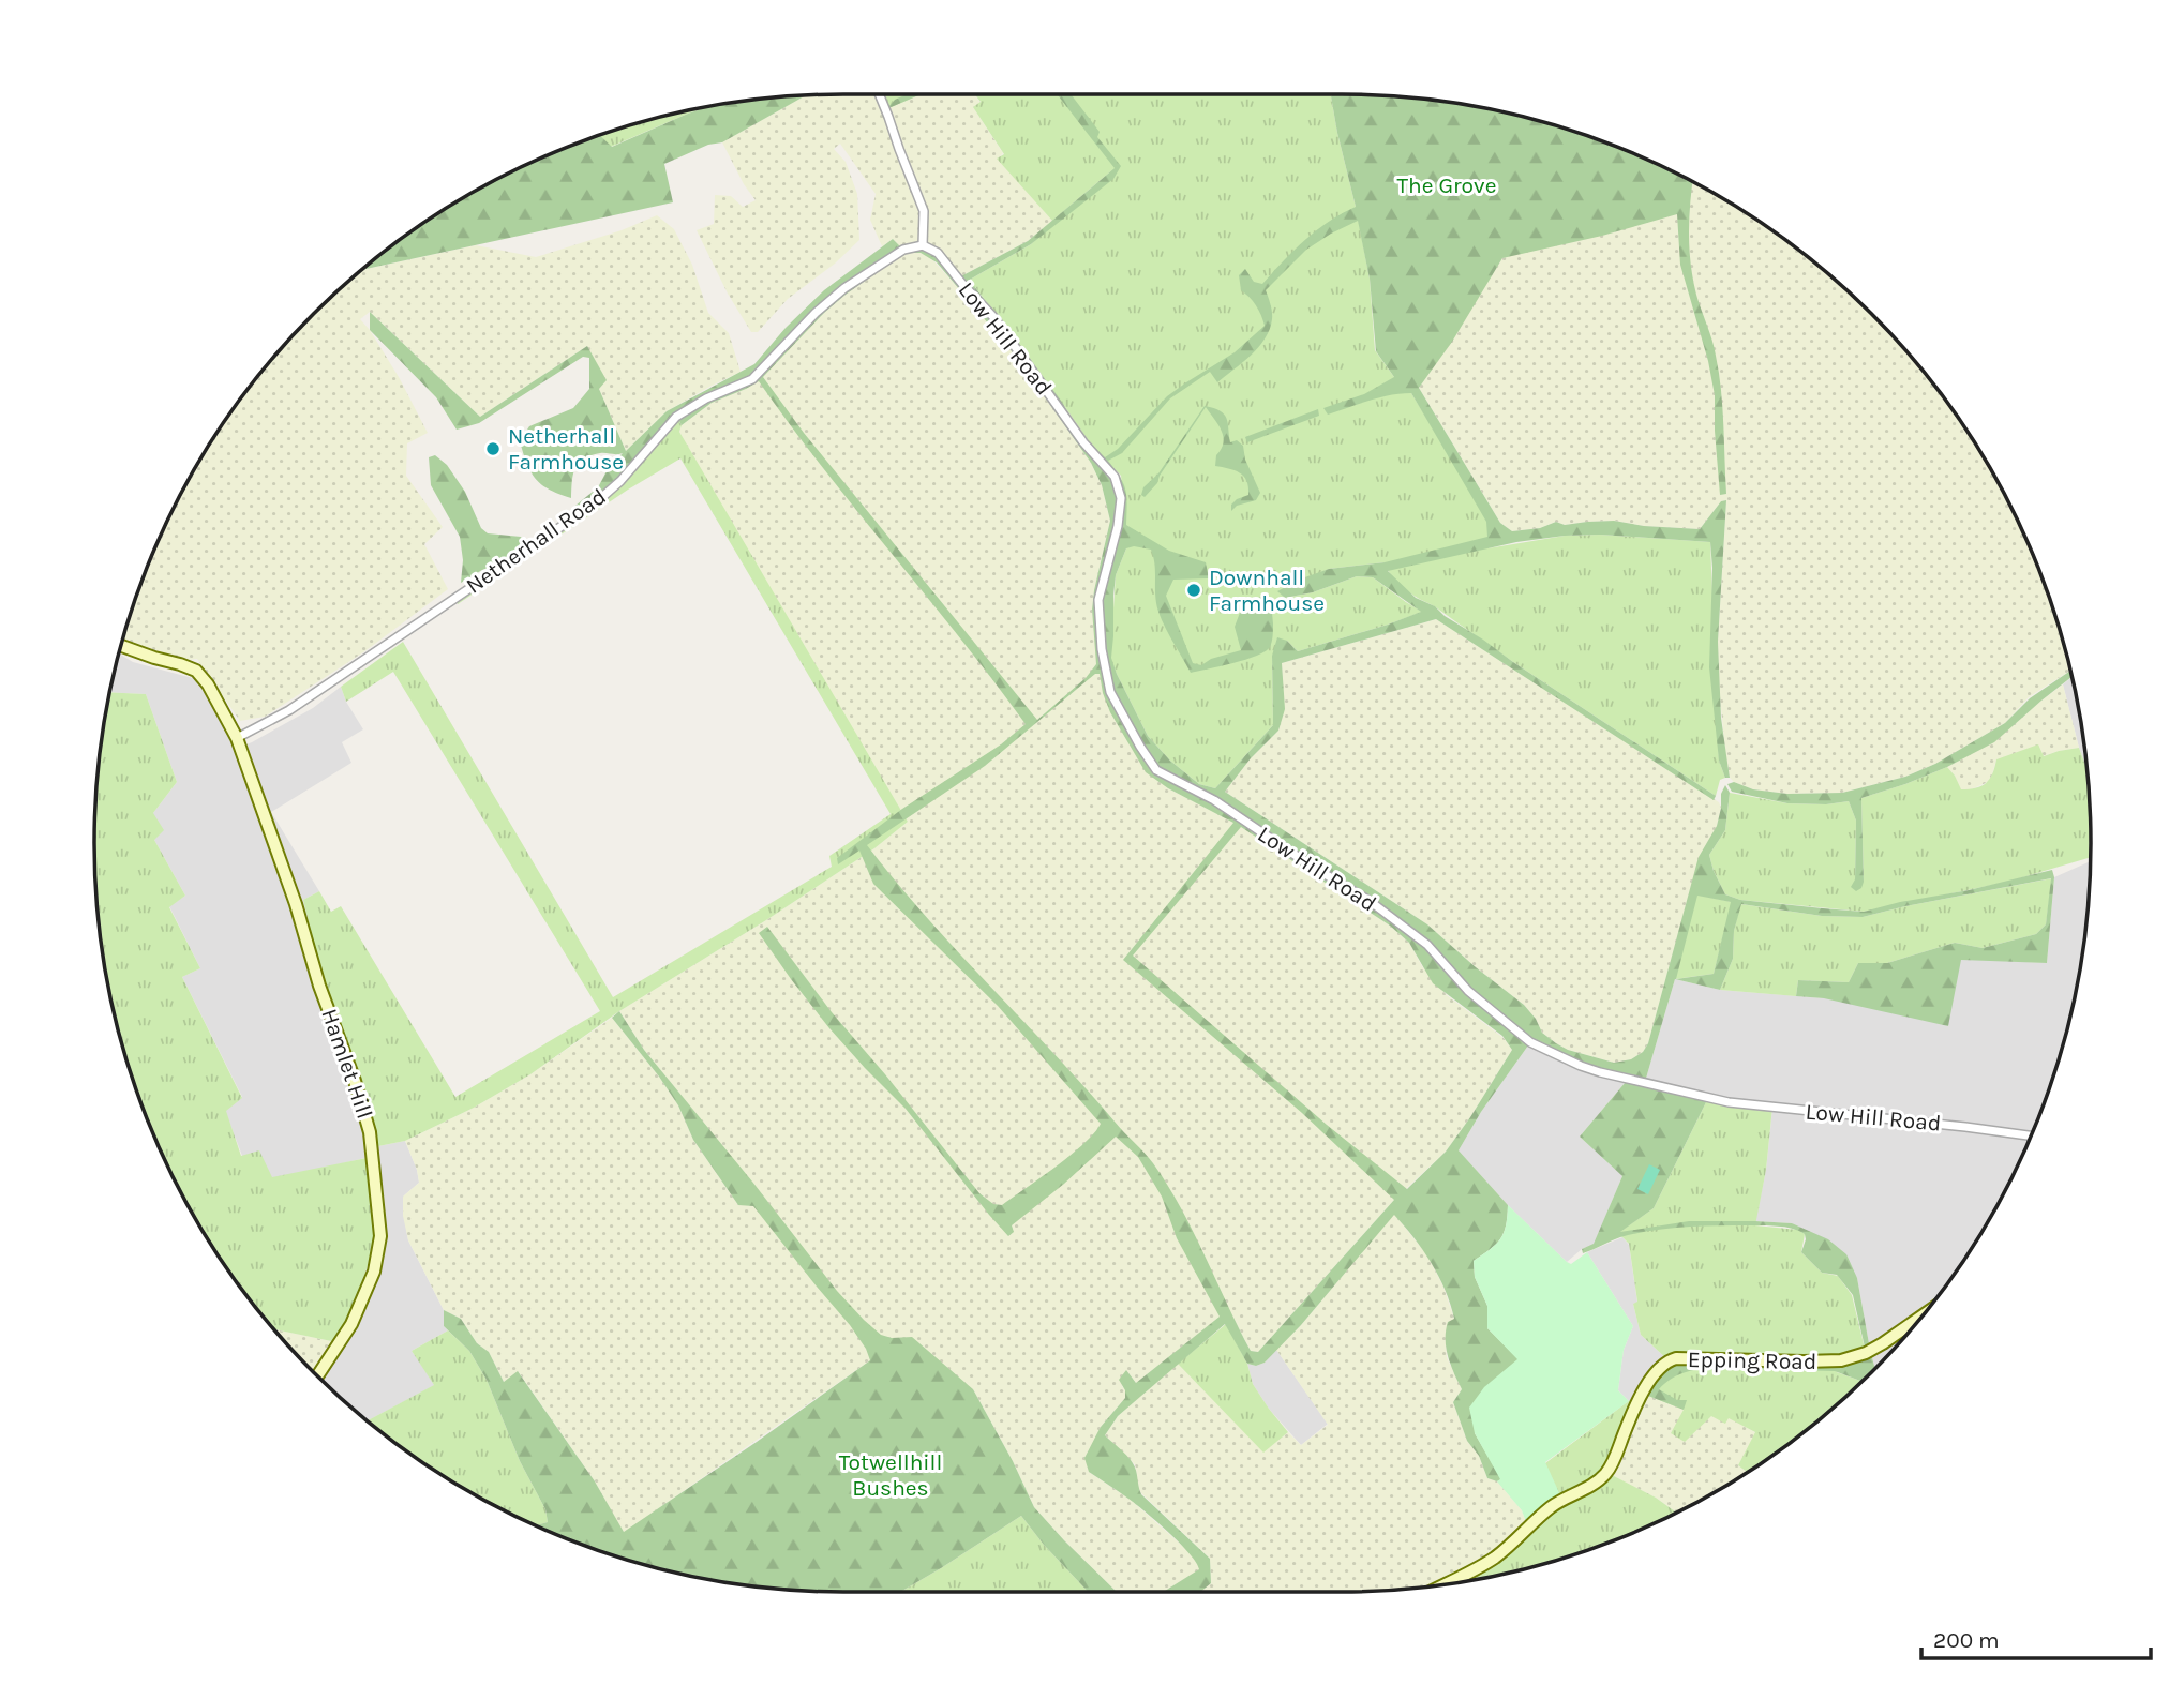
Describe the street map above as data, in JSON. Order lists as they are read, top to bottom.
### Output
{
  "streets": {
    "street": [
      "Low Hill Road",
      "Netherhall Road",
      "Hamlet Hill",
      "Epping Road"
    ]
  },
  "crossings": [
    ["Low Hill Road", "Netherhall Road"],
    ["Netherhall Road", "Hamlet Hill"]
  ],
  "parks": ["The Grove", "Totwellhill Bushes"],
  "places": ["Netherhall Farmhouse", "Downhall Farmhouse"],
  "scale_bar": "200 m"
}
